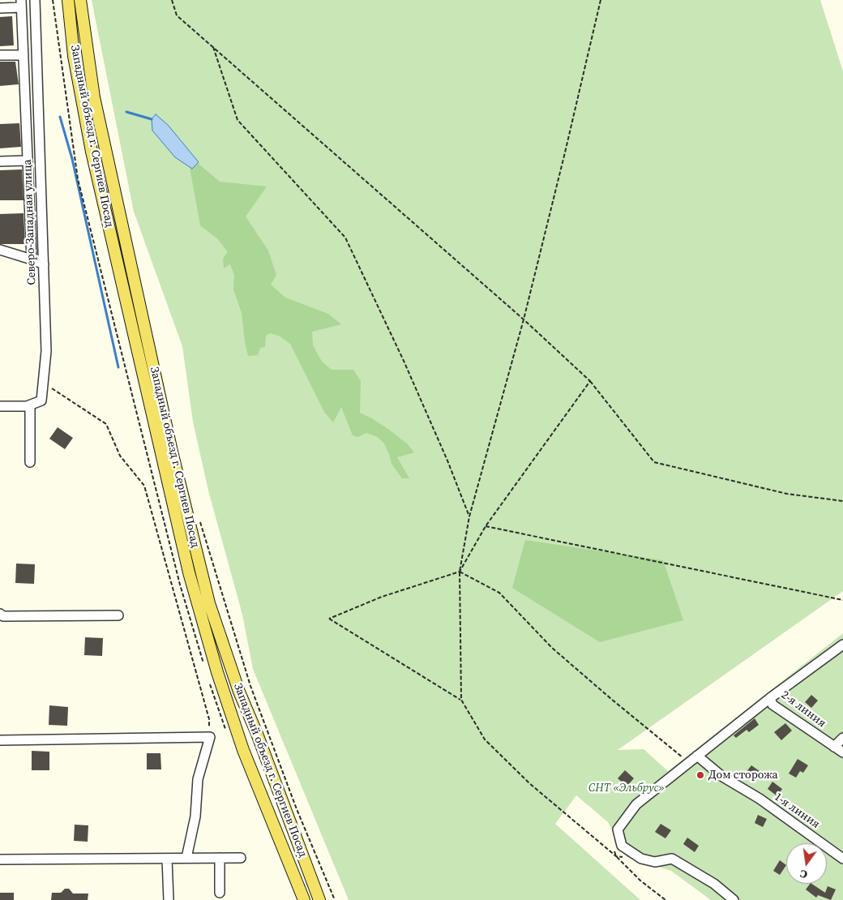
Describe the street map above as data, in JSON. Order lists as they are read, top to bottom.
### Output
{
  "streets": {
    "main road": ["Западный объезд г. Сергиев Посад"],
    "street": ["Северо-Западная улица", "2-я линия", "1-я линия"]
  },
  "parks": ["СНТ «Эльбрус»"],
  "places": ["Дом сторожа"],
  "north": "bottom"
}
